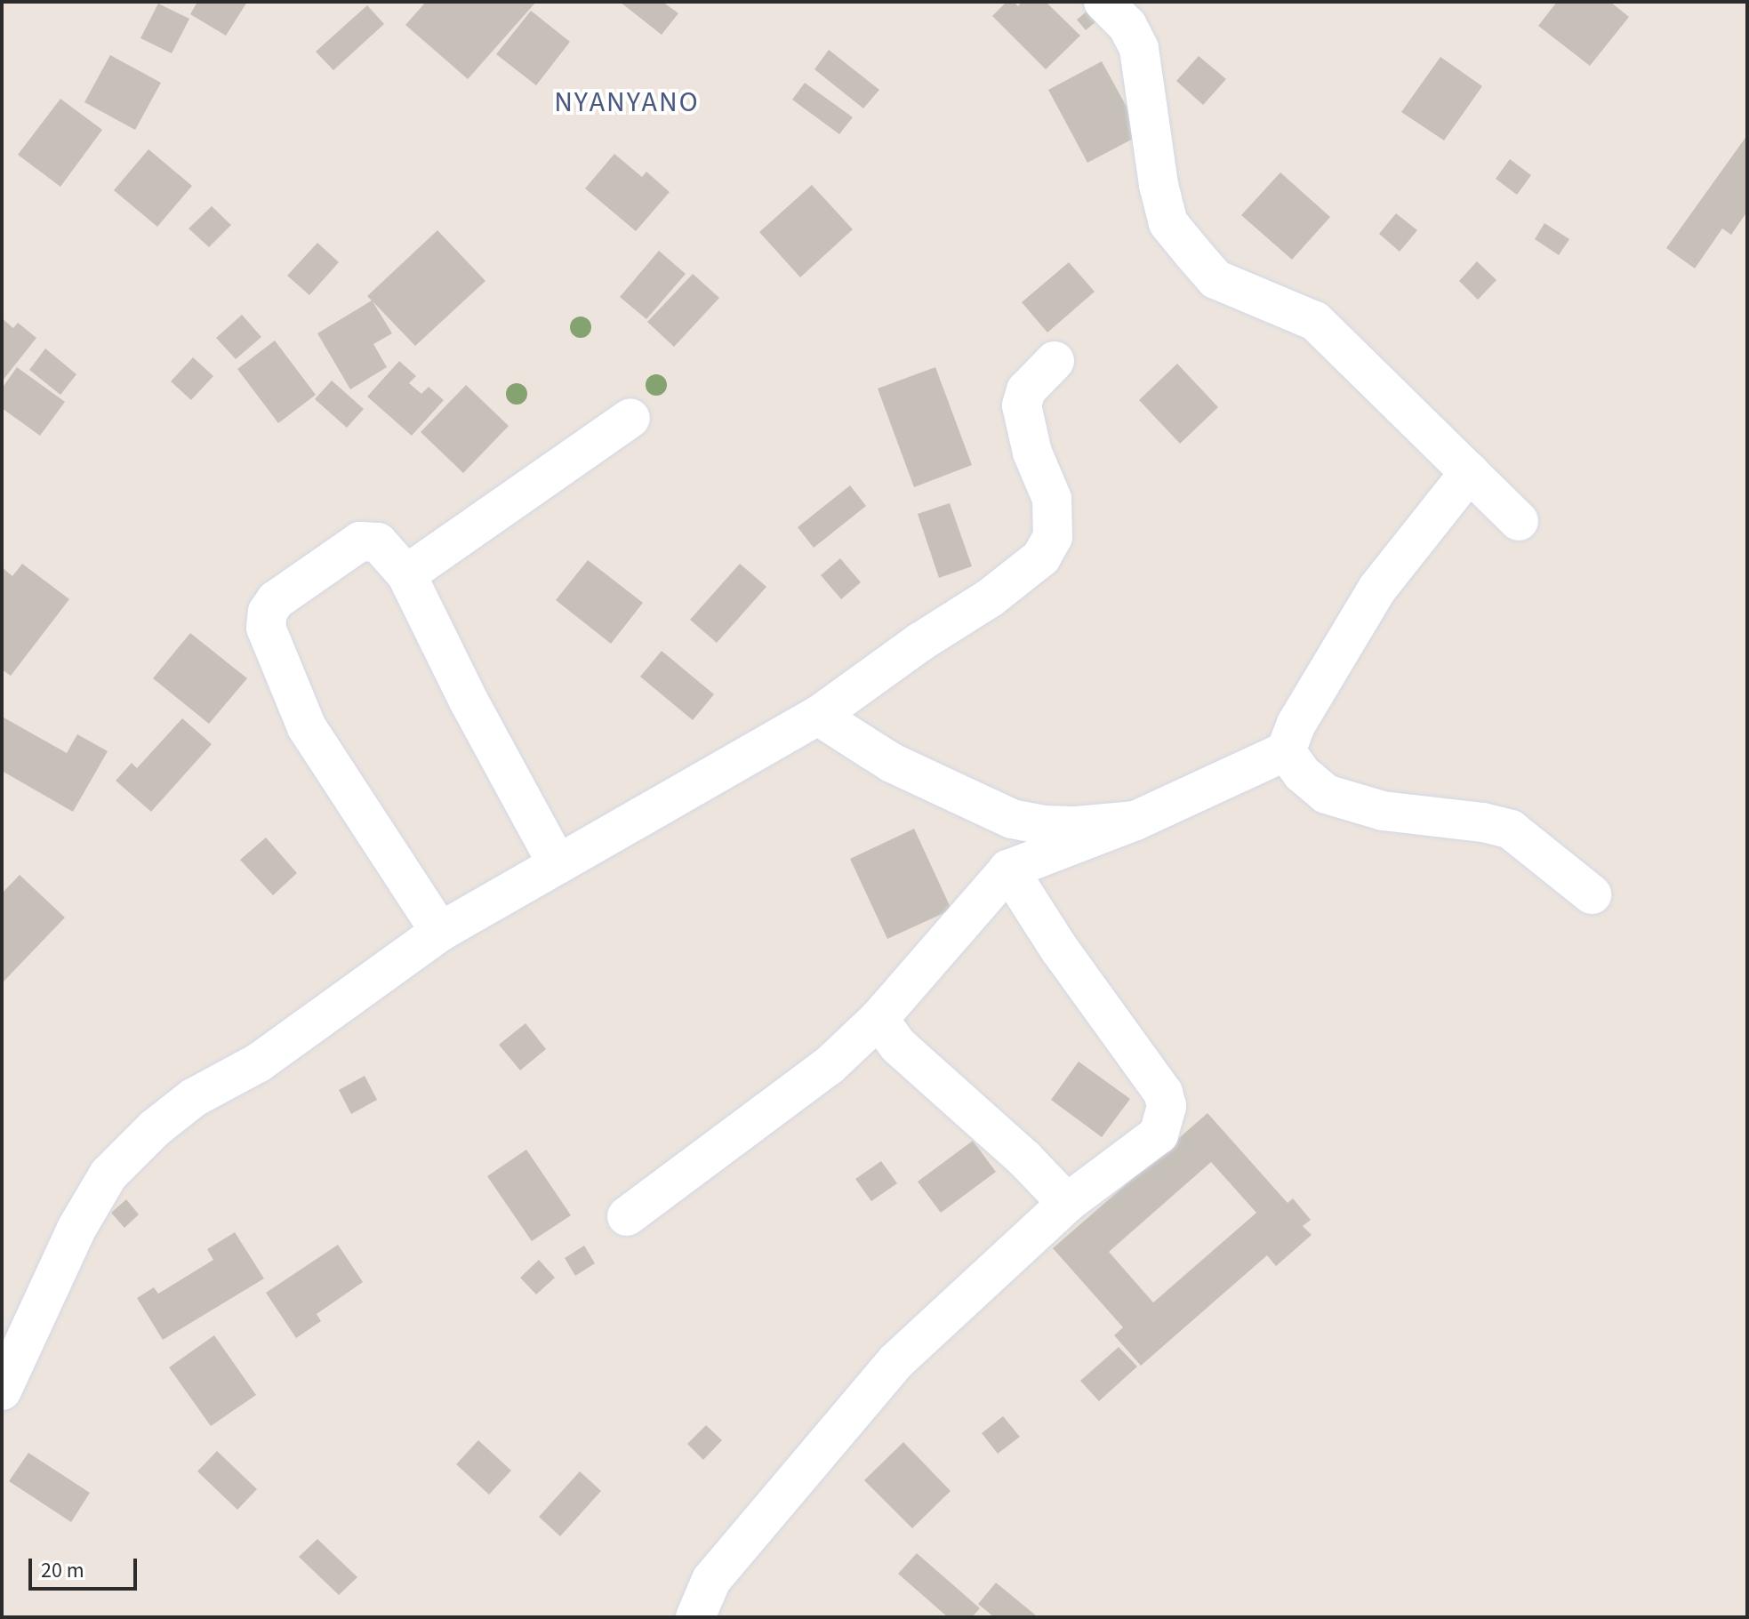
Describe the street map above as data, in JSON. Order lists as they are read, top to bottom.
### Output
{
  "districts": ["NYANYANO"],
  "scale_bar": "20 m"
}
